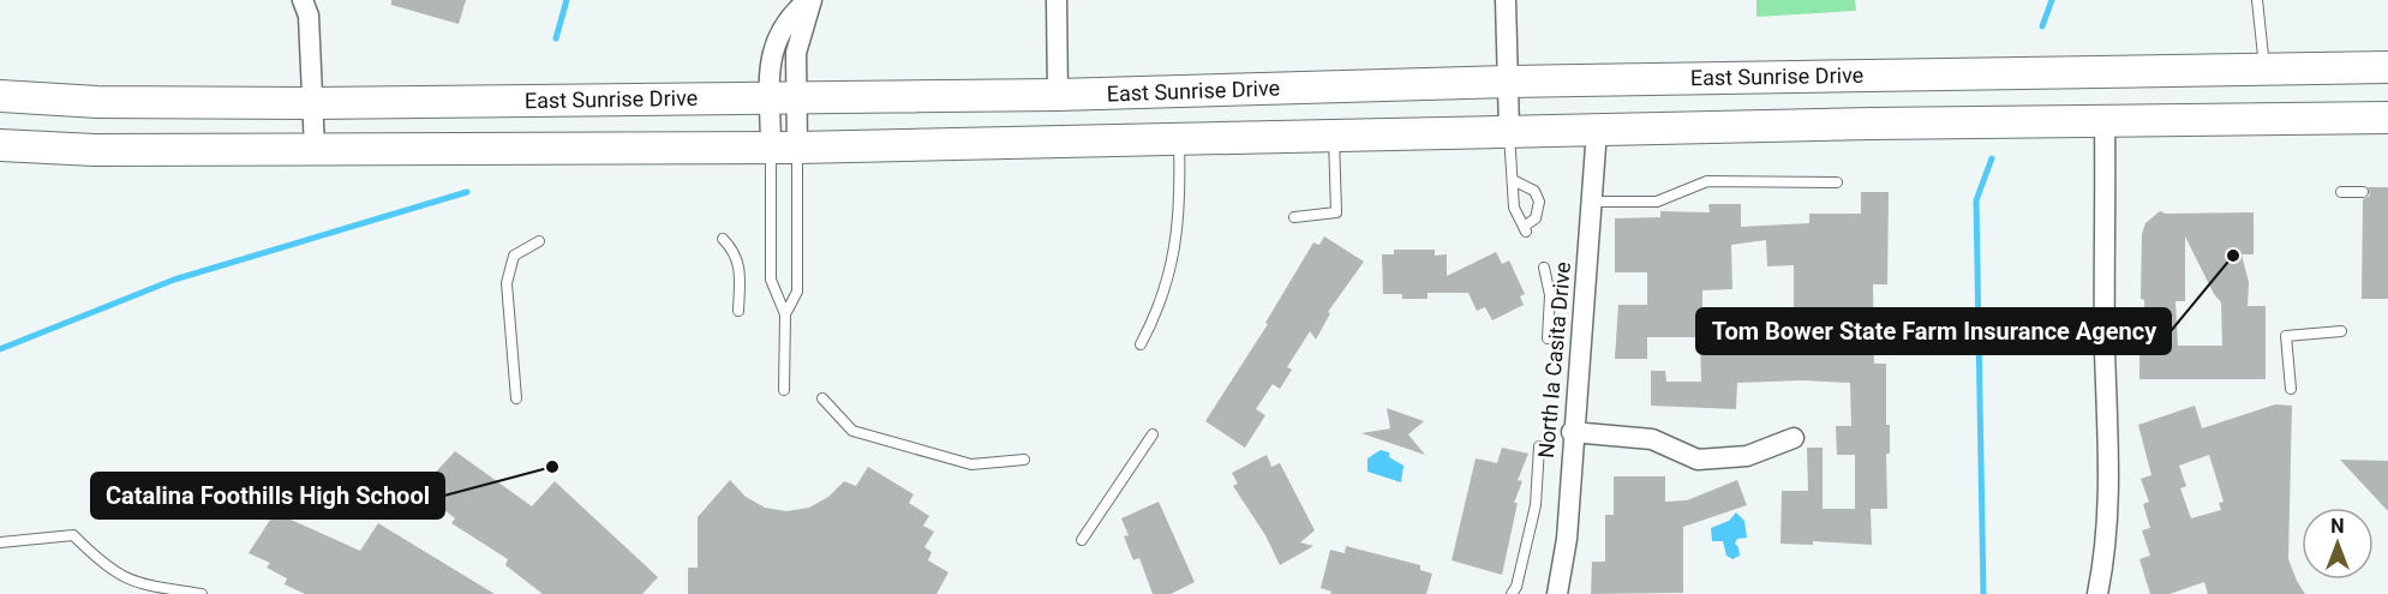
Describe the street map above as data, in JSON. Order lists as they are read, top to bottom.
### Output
{
  "streets": {
    "main road": ["East Sunrise Drive"],
    "street": ["North la Casita Drive"]
  },
  "places": ["Tom Bower State Farm Insurance Agency", "Catalina Foothills High School"],
  "north": "top"
}
